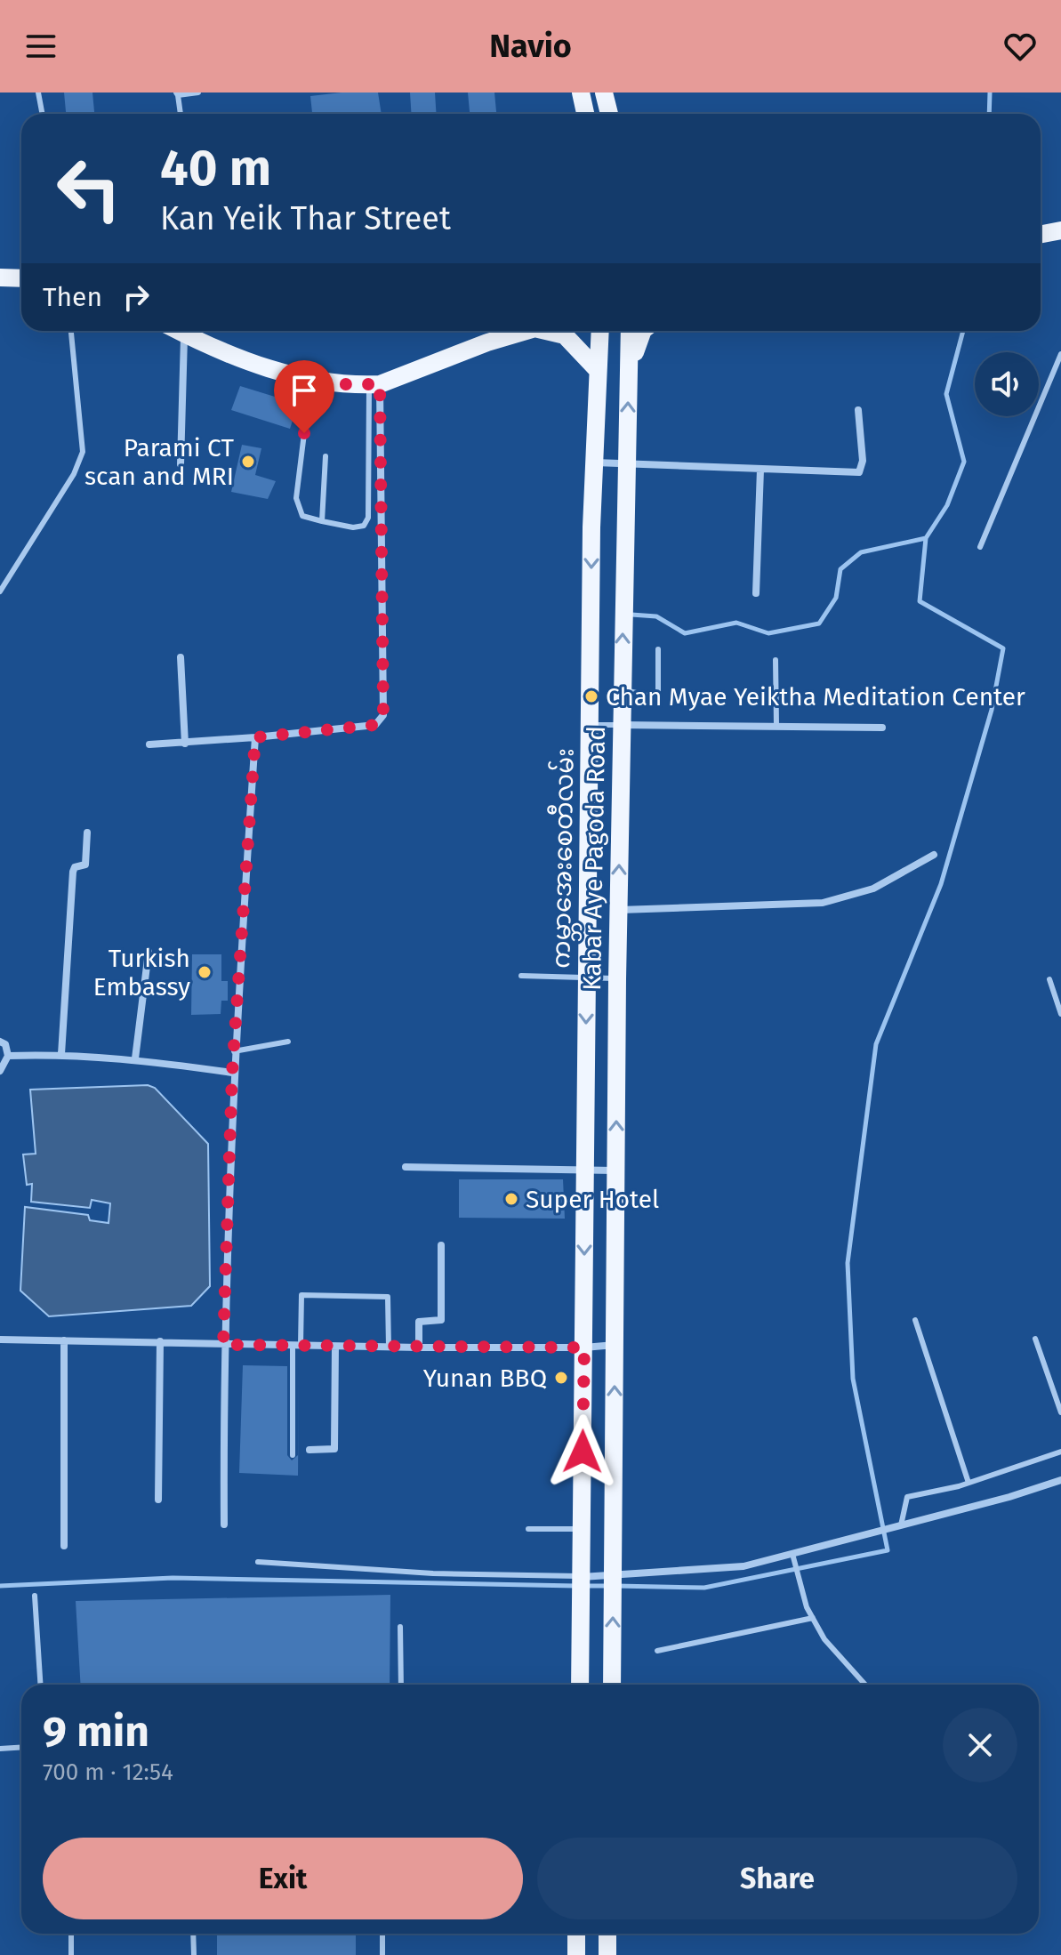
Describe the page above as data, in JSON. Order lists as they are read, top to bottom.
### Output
{
  "streets": {
    "main road": ["ကမ္ဘာအေးစေတီလမ်း", "Kabar Aye Pagoda Road"]
  },
  "one_way": ["ကမ္ဘာအေးစေတီလမ်း", "Kabar Aye Pagoda Road"],
  "places": [
    "Parami CT scan and MRI",
    "Chan Myae Yeiktha Meditation Center",
    "Turkish Embassy",
    "Super Hotel",
    "Yunan BBQ"
  ],
  "page": {
    "header": "Navio",
    "turn": ["40 m", "Kan Yeik Thar Street"],
    "then": "Then",
    "heading": ["9 min", "700 m · 12:54"],
    "buttons": ["Exit", "Share"]
  }
}
